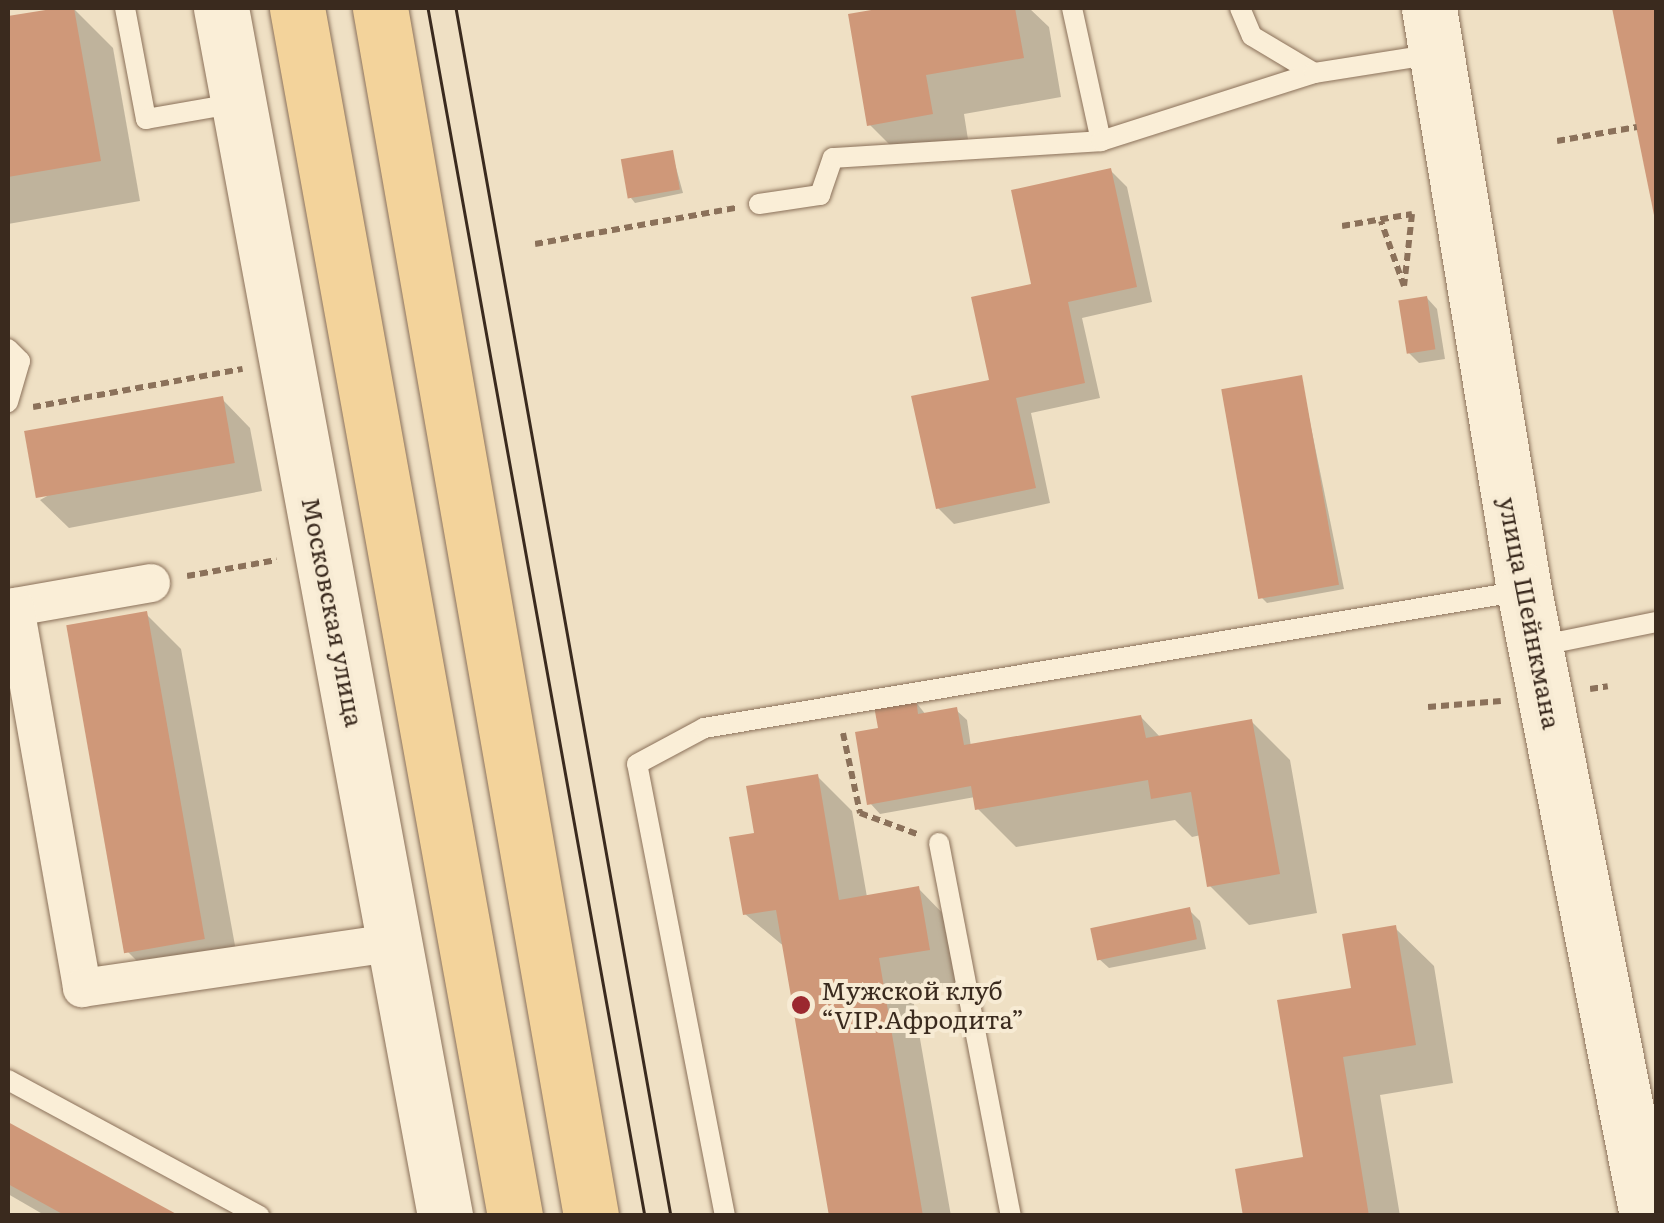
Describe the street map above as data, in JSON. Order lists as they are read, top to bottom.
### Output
{
  "streets": {
    "street": ["Московская улица", "улица Шейнкмана"]
  },
  "places": ["Мужской клуб “VIP.Афродита”"]
}
